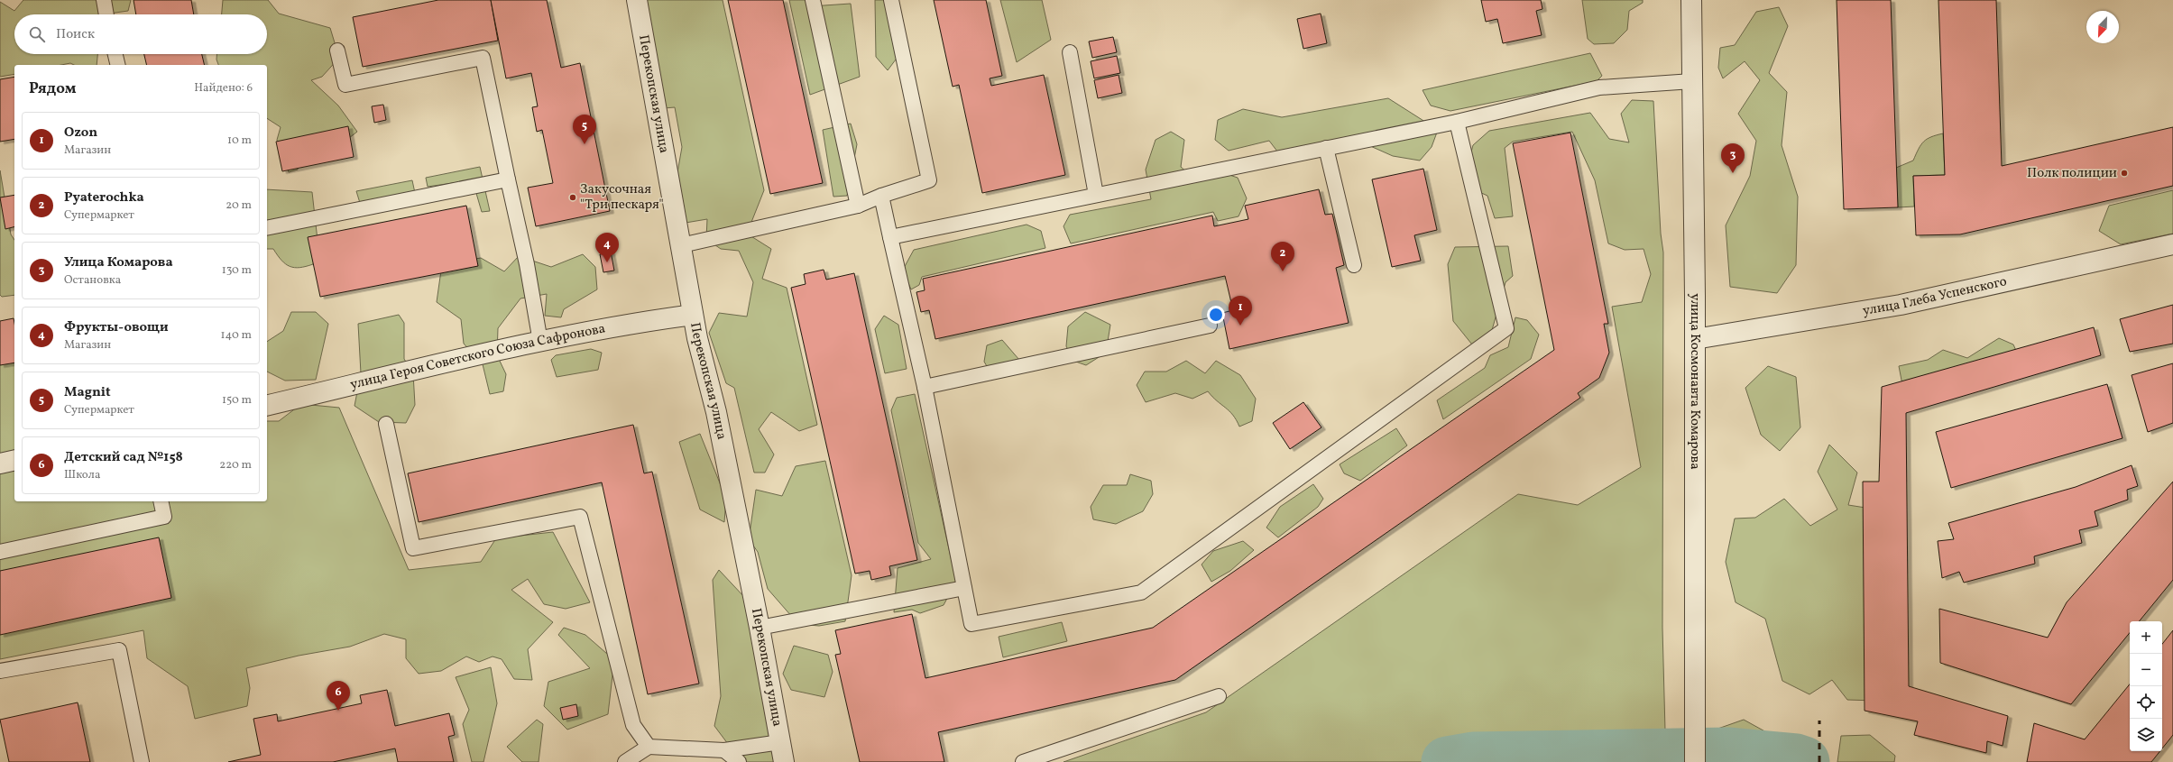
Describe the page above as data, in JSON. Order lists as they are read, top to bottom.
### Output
{
  "streets": {
    "street": [
      "Перекопская улица",
      "улица Глеба Успенского",
      "улица Героя Советского Союза Сафронова",
      "улица Космонавта Комарова"
    ]
  },
  "crossings": [
    ["Перекопская улица", "улица Героя Советского Союза Сафронова"],
    ["улица Глеба Успенского", "улица Космонавта Комарова"]
  ],
  "places": ["Полк полиции", "Закусочная \"Три пескаря\""],
  "north": "bottom left",
  "page": {
    "search": "Поиск",
    "heading": ["Рядом", "Найдено: 6"],
    "list": [
      {
        "mark": "1",
        "name": "Ozon",
        "note": "Магазин",
        "value": "10 m"
      },
      {
        "mark": "2",
        "name": "Pyaterochka",
        "note": "Супермаркет",
        "value": "20 m"
      },
      {
        "mark": "3",
        "name": "Улица Комарова",
        "note": "Остановка",
        "value": "130 m"
      },
      {
        "mark": "4",
        "name": "Фрукты-овощи",
        "note": "Магазин",
        "value": "140 m"
      },
      {
        "mark": "5",
        "name": "Magnit",
        "note": "Супермаркет",
        "value": "150 m"
      },
      {
        "mark": "6",
        "name": "Детский сад №158",
        "note": "Школа",
        "value": "220 m"
      }
    ],
    "pins": [
      "5",
      "3",
      "4",
      "2",
      "1",
      "6"
    ],
    "map_buttons": ["+", "−"]
  }
}
